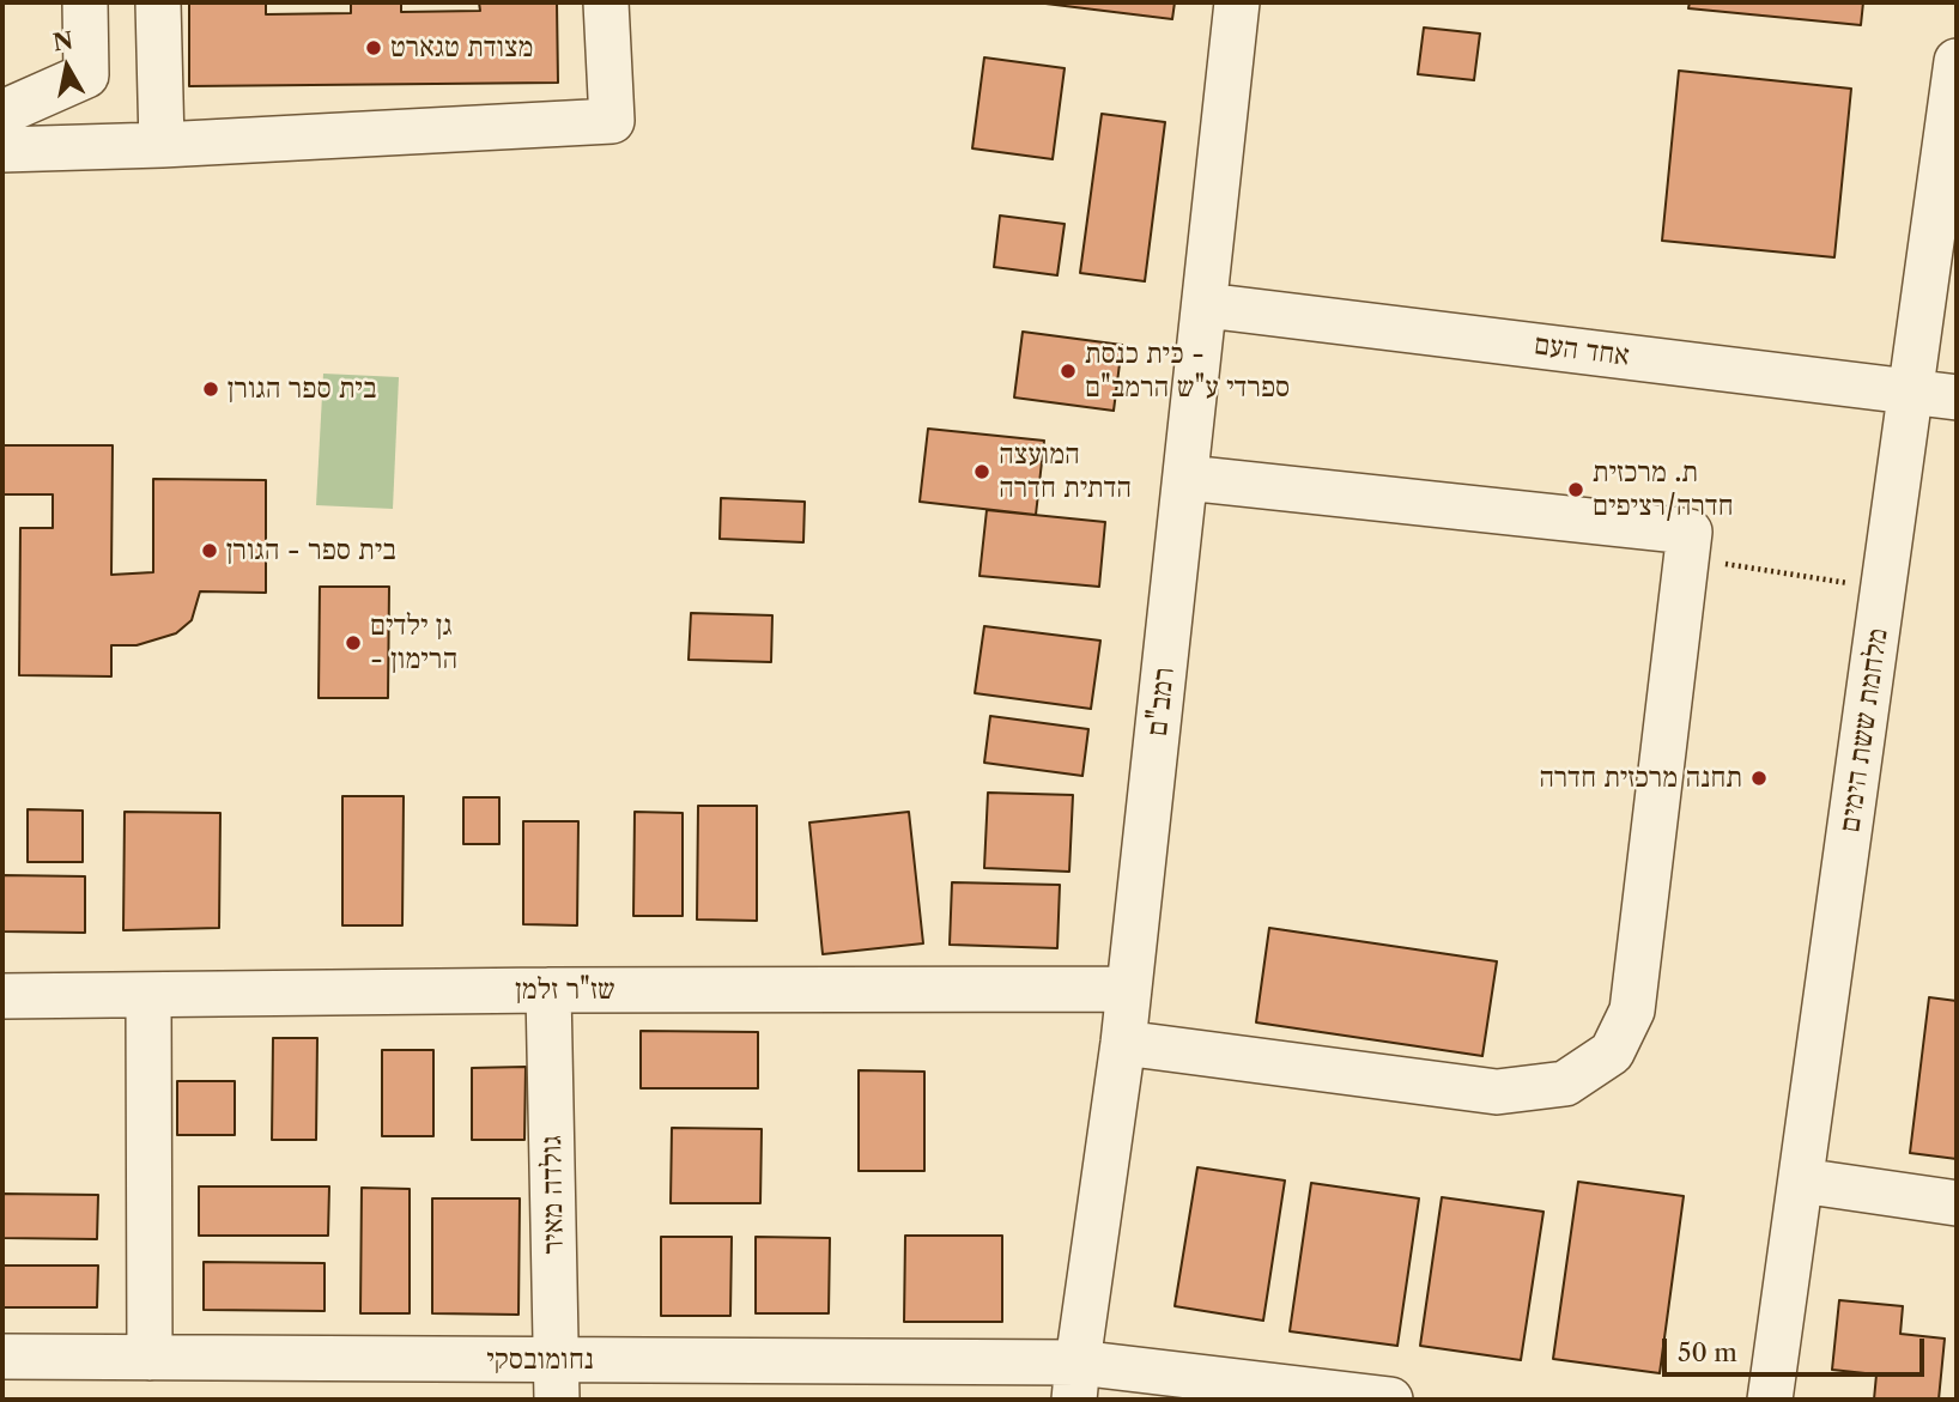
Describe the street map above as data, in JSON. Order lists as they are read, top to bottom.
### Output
{
  "streets": {
    "street": [
      "אחד העם",
      "רמב\"ם",
      "מלחמת ששת הימים",
      "שז\"ר זלמן",
      "גולדה מאיר",
      "נחומובסקי"
    ]
  },
  "crossings": [
    ["אחד העם", "רמב\"ם"],
    ["אחד העם", "מלחמת ששת הימים"],
    ["רמב\"ם", "שז\"ר זלמן"],
    ["רמב\"ם", "נחומובסקי"],
    ["שז\"ר זלמן", "גולדה מאיר"],
    ["גולדה מאיר", "נחומובסקי"]
  ],
  "places": [
    "מצודת טגארט",
    "כית כנסת - ספרדי ע\"ש הרמב\"ם",
    "בית ספר הגורן",
    "המועצה הדתית חדרה",
    "ת. מרכזית חדרה/רציפים",
    "בית ספר - הגורן",
    "גן ילדים - הרימון",
    "תחנה מרכזית חדרה"
  ],
  "scale_bar": "50 m",
  "north": "top"
}
